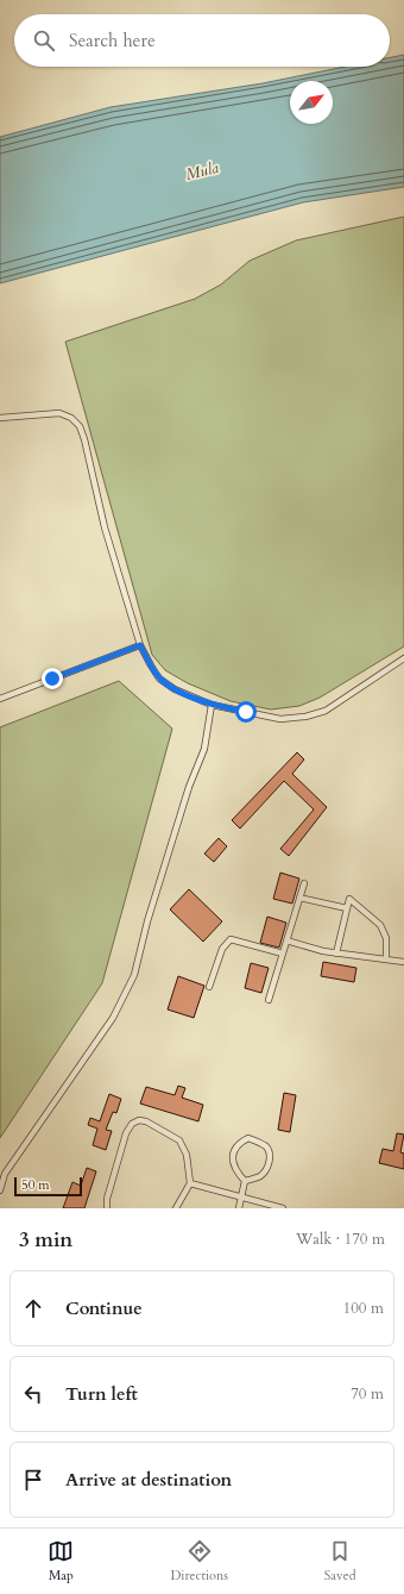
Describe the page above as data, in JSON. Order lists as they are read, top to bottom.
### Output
{
  "water": ["Mula"],
  "scale_bar": "50 m",
  "north": "top right",
  "page": {
    "search": "Search here",
    "scale": "50 m",
    "heading": ["3 min", "Walk · 170 m"],
    "list": [
      ["Continue", "100 m"],
      ["Turn left", "70 m"],
      "Arrive at destination"
    ],
    "nav": ["Map", "Directions", "Saved"]
  }
}
